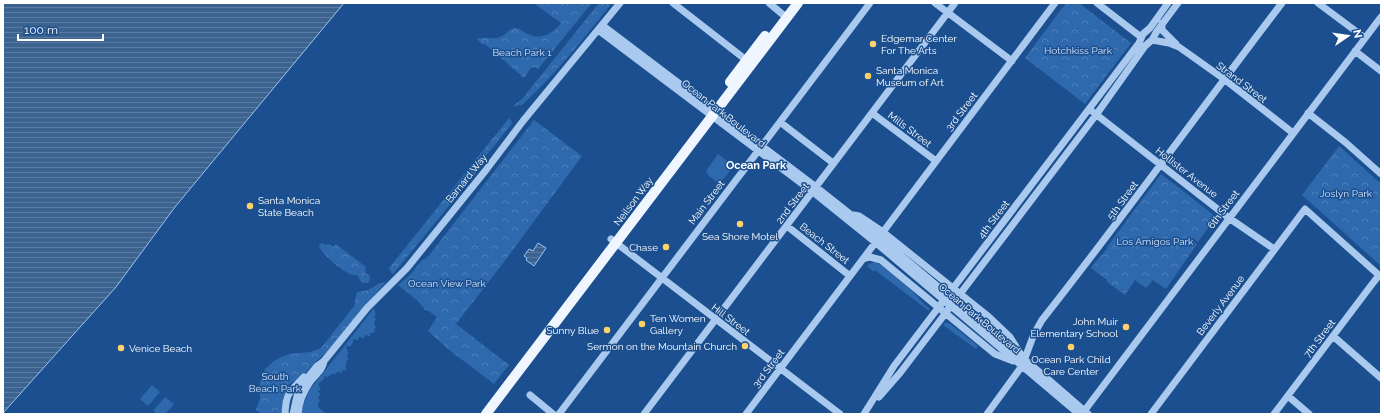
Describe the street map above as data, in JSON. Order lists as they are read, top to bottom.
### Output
{
  "streets": {
    "main road": ["Neilson Way"],
    "street": [
      "Strand Street",
      "3rd Street",
      "Ocean Park Boulevard",
      "Mills Street",
      "Hollister Avenue",
      "Barnard Way",
      "5th Street",
      "Main Street",
      "2nd Street",
      "6th Street",
      "4th Street",
      "Beach Street",
      "Beverly Avenue",
      "Hill Street",
      "7th Street"
    ]
  },
  "crossings": [
    ["Strand Street", "5th Street"],
    ["Strand Street", "6th Street"],
    ["Strand Street", "4th Street"],
    ["3rd Street", "Ocean Park Boulevard"],
    ["3rd Street", "Mills Street"],
    ["3rd Street", "Beach Street"],
    ["3rd Street", "Hill Street"],
    ["Ocean Park Boulevard", "Barnard Way"],
    ["Ocean Park Boulevard", "5th Street"],
    ["Ocean Park Boulevard", "Neilson Way"],
    ["Ocean Park Boulevard", "Main Street"],
    ["Ocean Park Boulevard", "2nd Street"],
    ["Ocean Park Boulevard", "6th Street"],
    ["Ocean Park Boulevard", "4th Street"],
    ["Mills Street", "2nd Street"],
    ["Hollister Avenue", "5th Street"],
    ["Hollister Avenue", "6th Street"],
    ["Hollister Avenue", "4th Street"],
    ["Hollister Avenue", "Beverly Avenue"],
    ["Neilson Way", "Hill Street"],
    ["Main Street", "Hill Street"],
    ["2nd Street", "Beach Street"],
    ["2nd Street", "Hill Street"],
    ["Beverly Avenue", "7th Street"]
  ],
  "districts": ["Ocean Park"],
  "parks": [
    "Hotchkiss Park",
    "Beach Park 1",
    "Joslyn Park",
    "Los Amigos Park",
    "Ocean View Park",
    "South Beach Park"
  ],
  "places": [
    "Edgemar Center For The Arts",
    "Santa Monica Museum of Art",
    "Santa Monica State Beach",
    "Sea Shore Motel",
    "Chase",
    "Ten Women Gallery",
    "John Muir Elementary School",
    "Sunny Blue",
    "Sermon on the Mountain Church",
    "Ocean Park Child Care Center",
    "Venice Beach"
  ],
  "scale_bar": "100 m",
  "north": "right"
}
